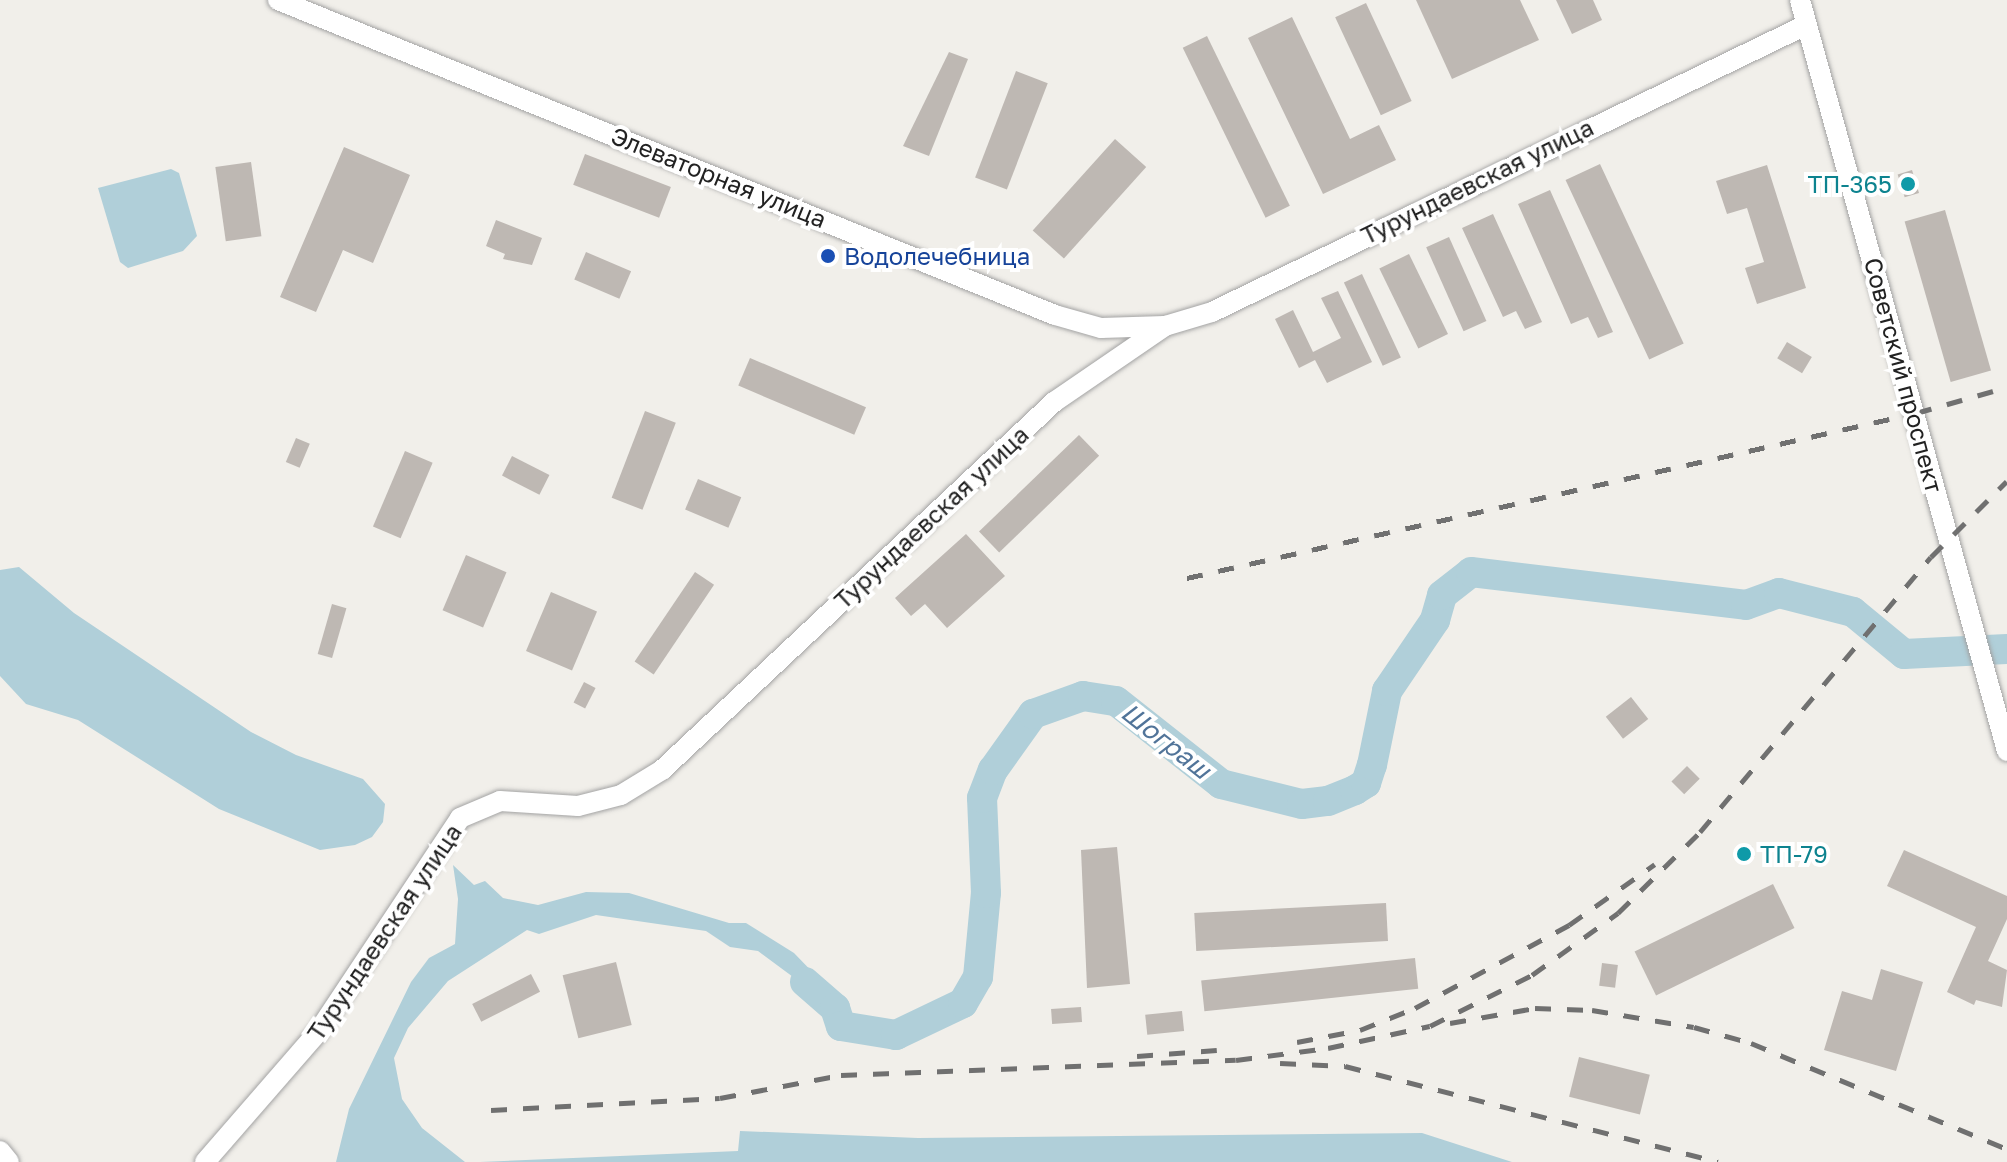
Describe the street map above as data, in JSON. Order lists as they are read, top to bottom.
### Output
{
  "streets": {
    "street": ["Элеваторная улица", "Турундаевская улица", "Советский проспект"]
  },
  "crossings": [
    ["Элеваторная улица", "Турундаевская улица"],
    ["Турундаевская улица", "Советский проспект"]
  ],
  "water": ["Шограш"],
  "places": ["ТП-365", "Водолечебница", "ТП-79"]
}
